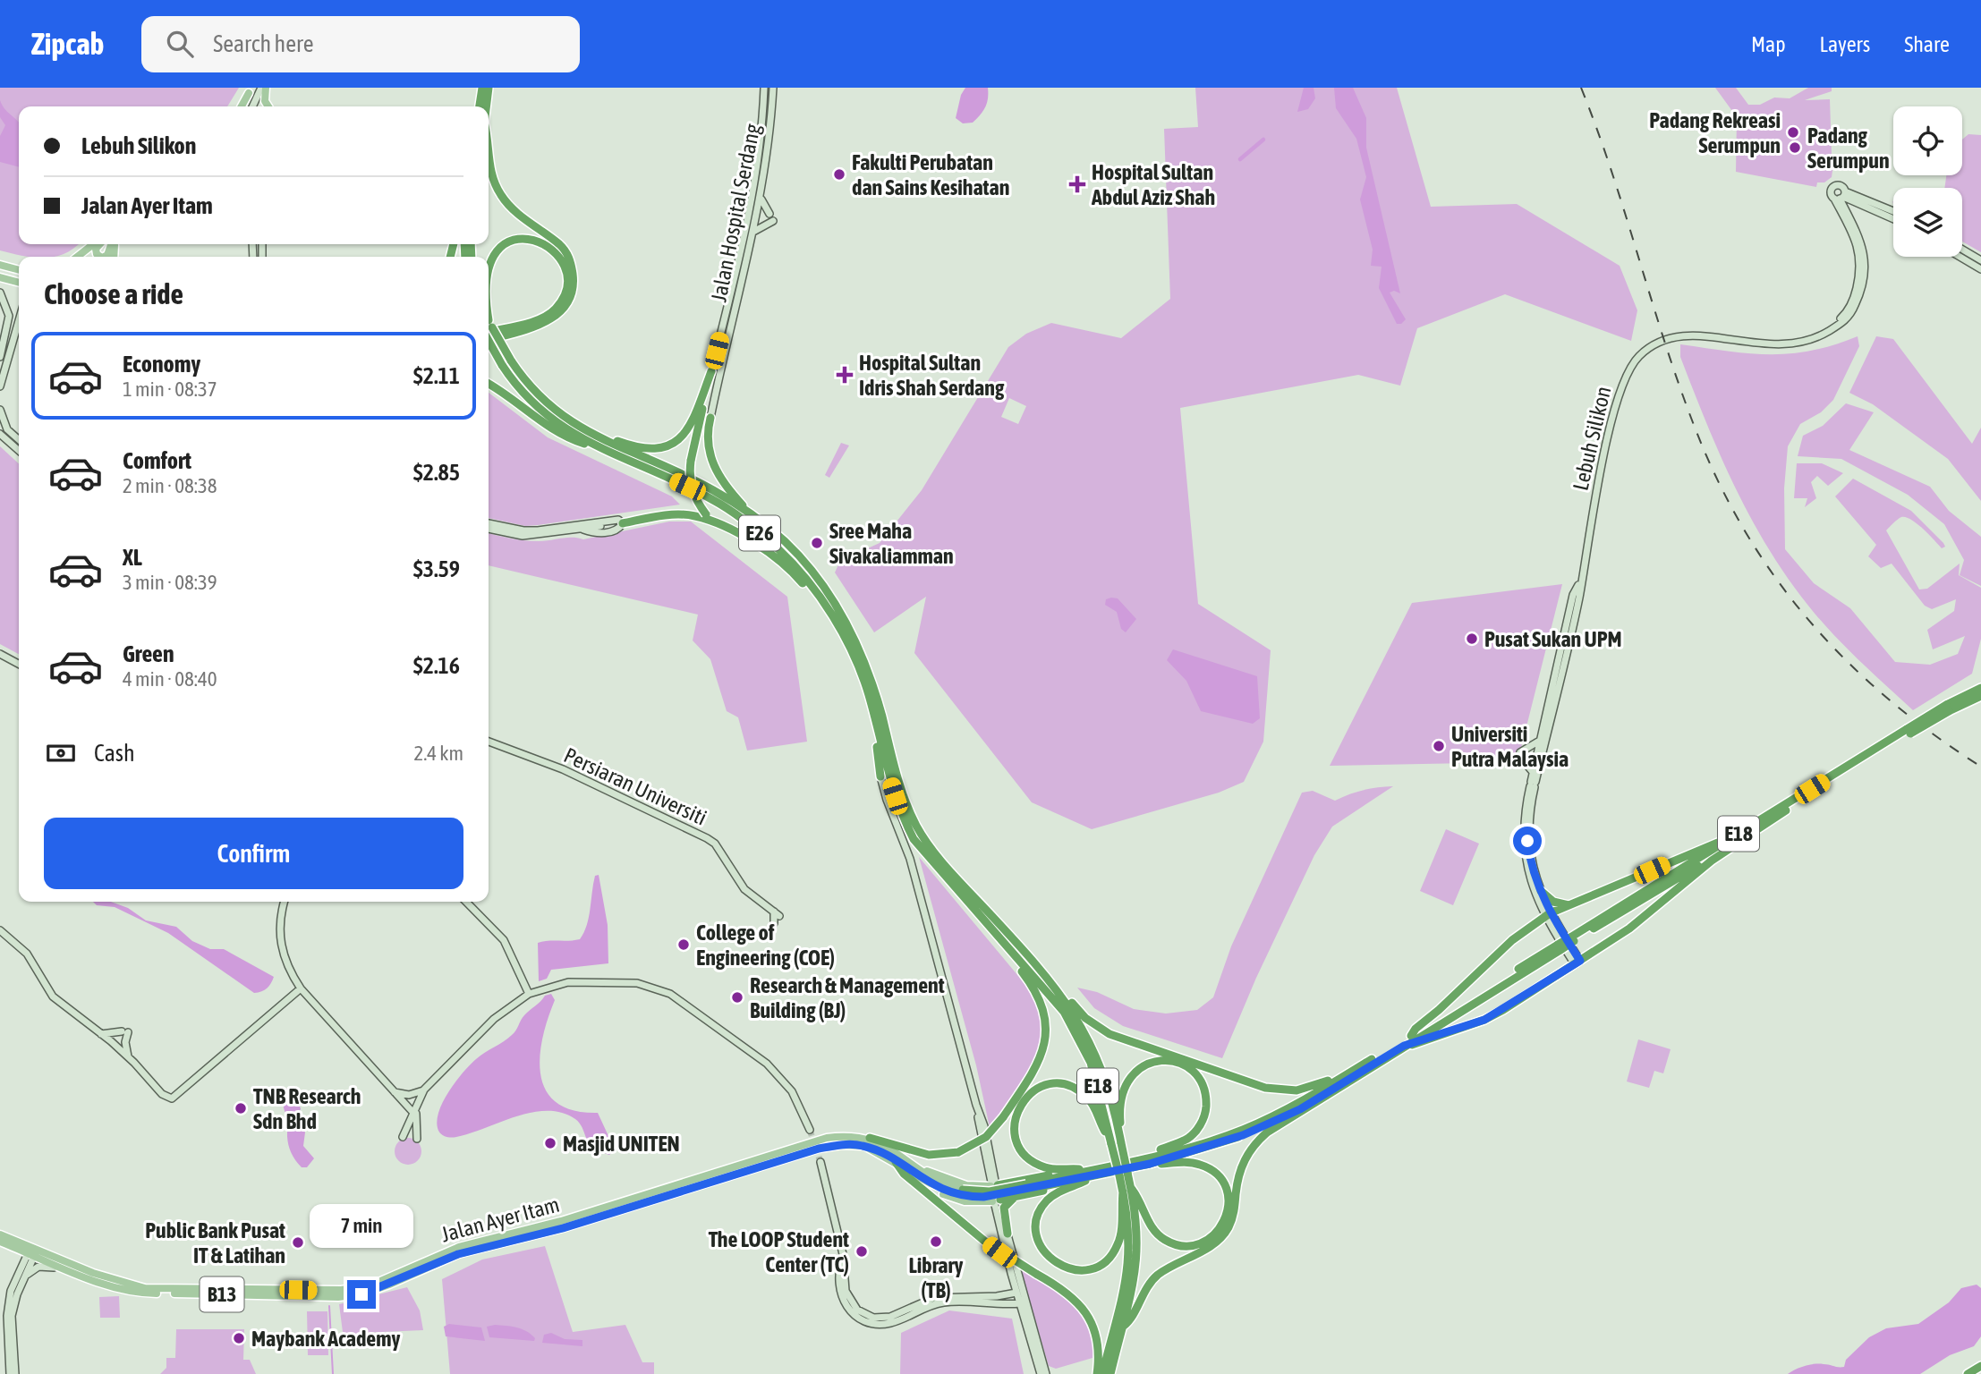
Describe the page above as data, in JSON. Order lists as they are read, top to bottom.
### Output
{
  "streets": {
    "highway": ["E26", "E18", "B13"],
    "main road": ["Jalan Ayer Itam"],
    "street": ["Jalan Hospital Serdang", "Lebuh Silikon", "Persiaran Universiti"]
  },
  "crossings": [
    ["E26", "E18"],
    ["E18", "B13"],
    ["Jalan Ayer Itam", "B13"]
  ],
  "places": {
    "other": [
      "Padang Rekreasi Serumpun",
      "Padang Serumpun",
      "Fakulti Perubatan dan Sains Kesihatan",
      "Sree Maha Sivakaliamman",
      "Pusat Sukan UPM",
      "Universiti Putra Malaysia",
      "College of Engineering (COE)",
      "Research & Management Building (BJ)",
      "TNB Research Sdn Bhd",
      "Masjid UNITEN",
      "Library (TB)",
      "Public Bank Pusat IT & Latihan",
      "The LOOP Student Center (TC)",
      "Maybank Academy"
    ],
    "health": ["Hospital Sultan Abdul Aziz Shah", "Hospital Sultan Idris Shah Serdang"]
  },
  "page": {
    "header": "Zipcab",
    "search": "Search here",
    "nav": ["Map", "Layers", "Share"],
    "banner": ["Lebuh Silikon", "Jalan Ayer Itam"],
    "heading": "Choose a ride",
    "list": [
      {
        "name": "Economy",
        "note": "1 min · 08:37",
        "value": "$2.11"
      },
      {
        "name": "Comfort",
        "note": "2 min · 08:38",
        "value": "$2.85"
      },
      {
        "name": "XL",
        "note": "3 min · 08:39",
        "value": "$3.59"
      },
      {
        "name": "Green",
        "note": "4 min · 08:40",
        "value": "$2.16"
      }
    ],
    "pay": ["Cash", "2.4 km"],
    "buttons": "Confirm",
    "bubble": "7 min"
  }
}
